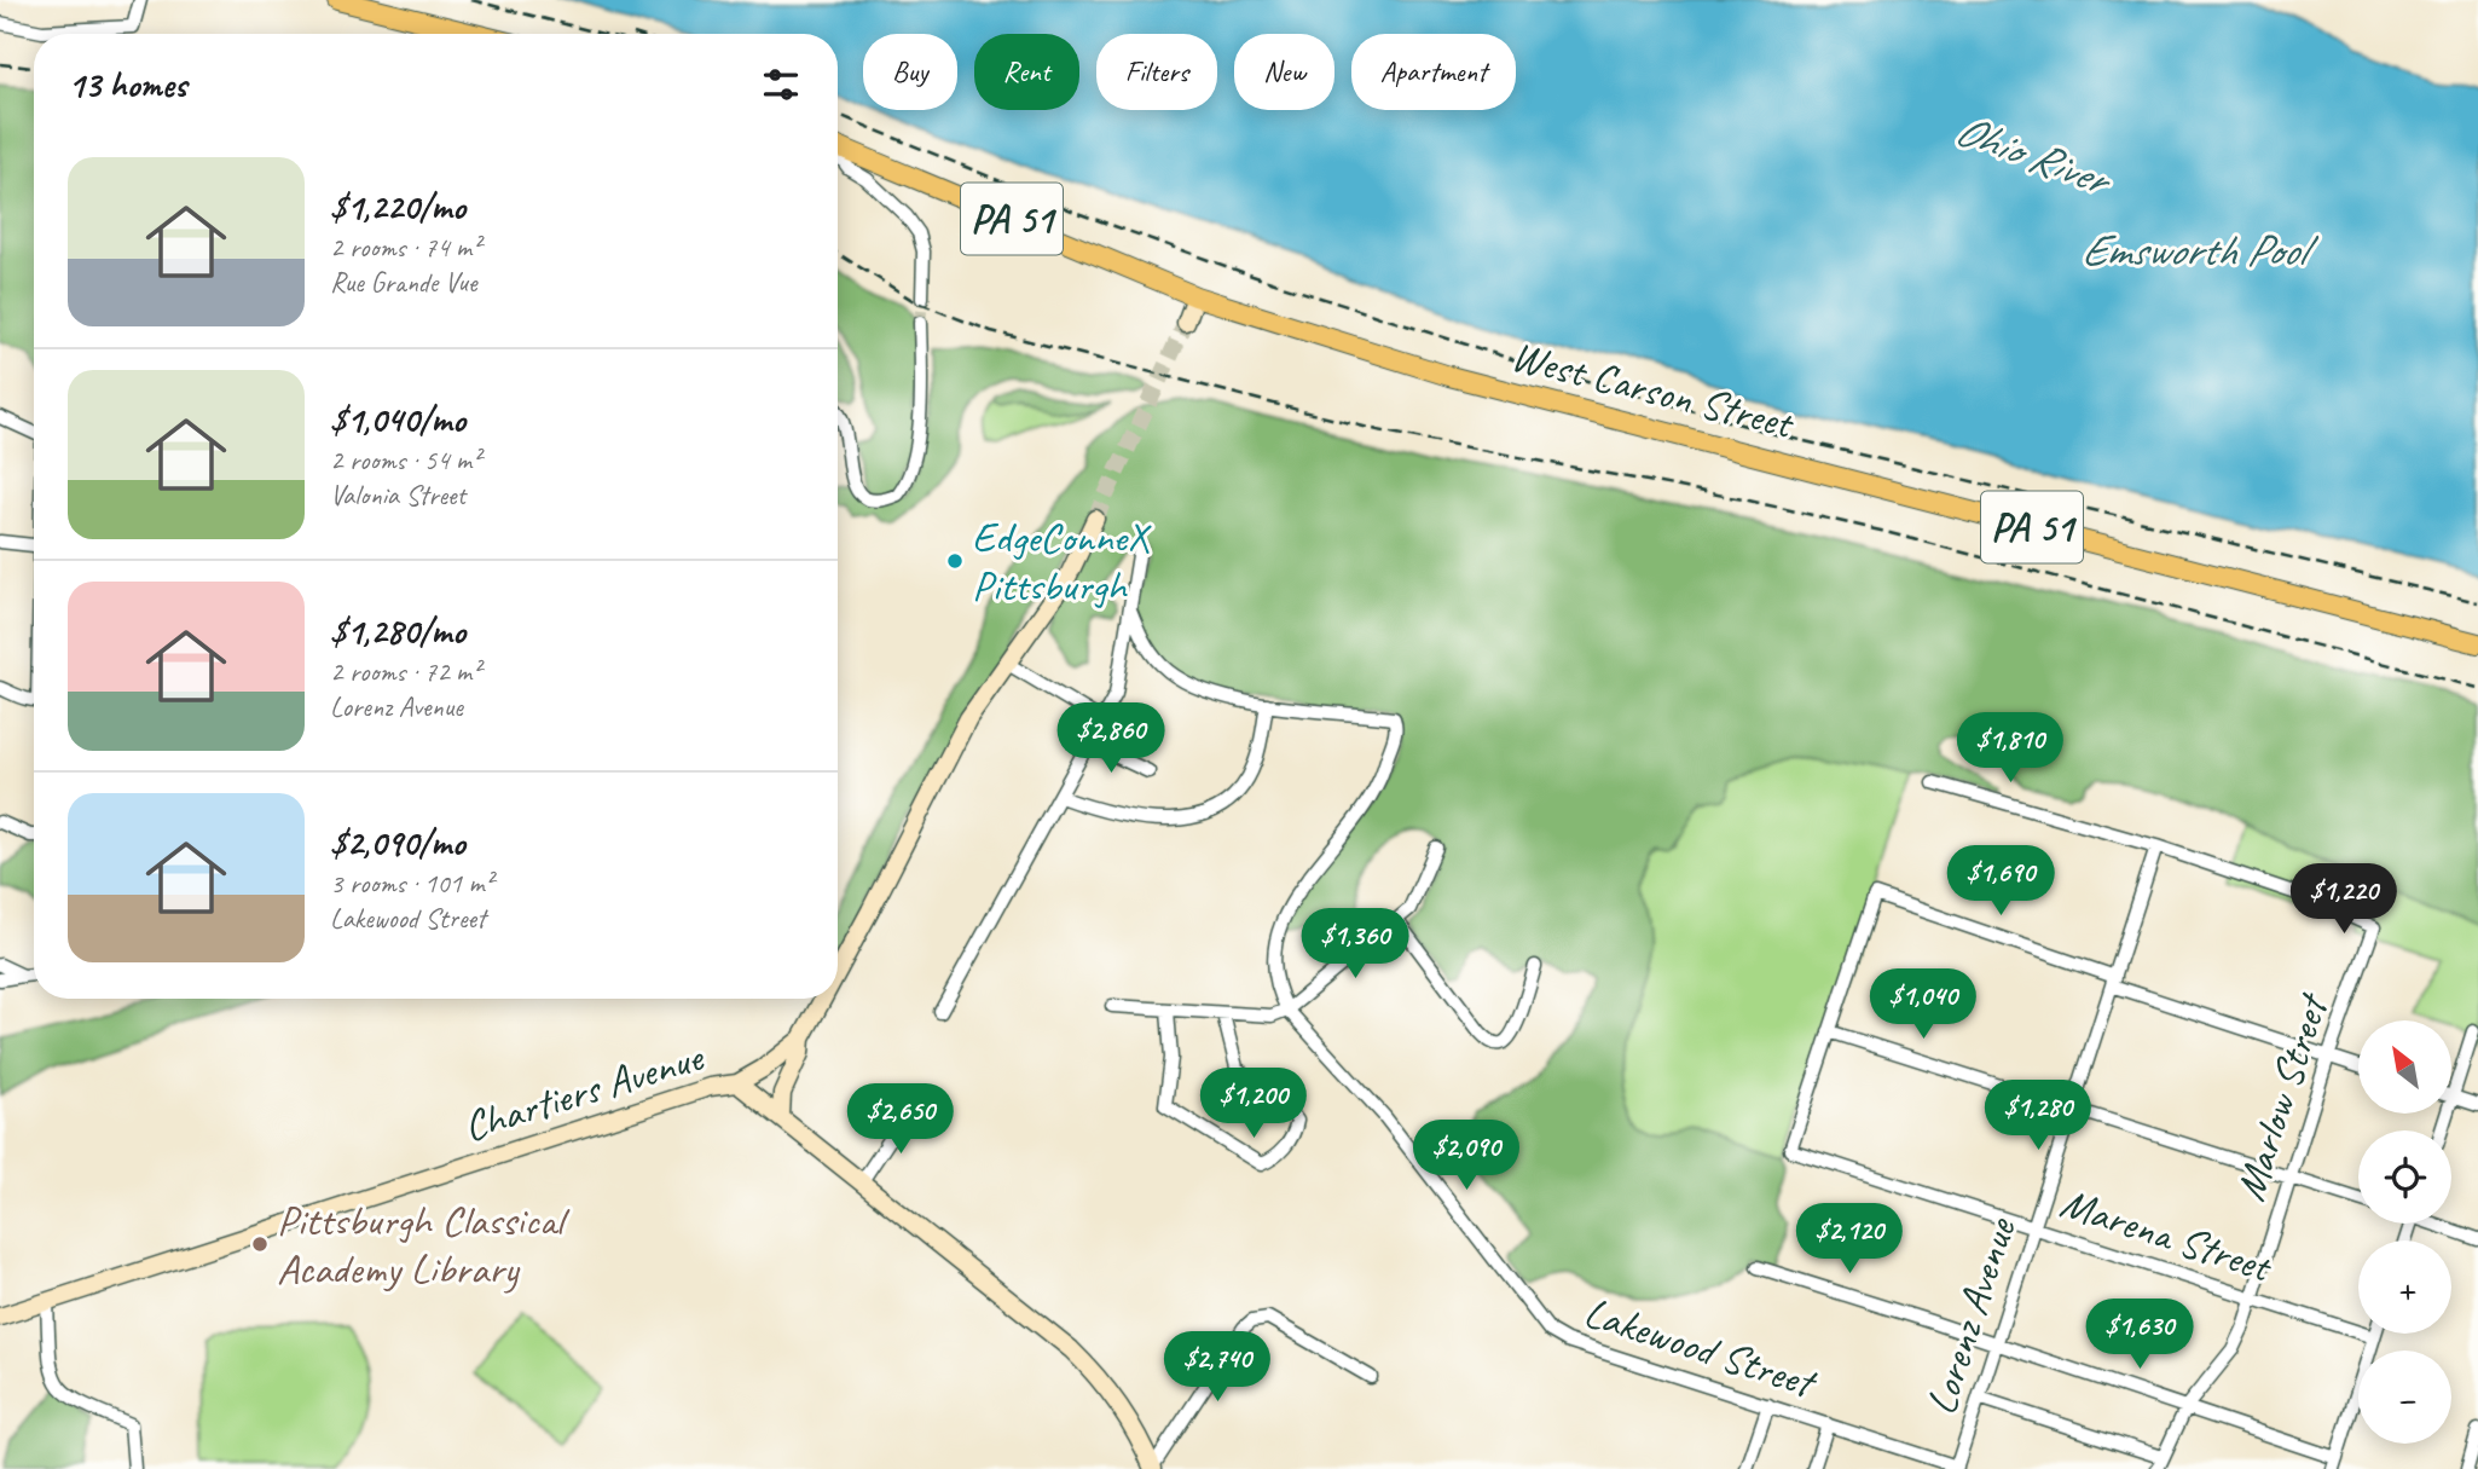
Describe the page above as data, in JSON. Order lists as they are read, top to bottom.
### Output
{
  "streets": {
    "main road": ["PA 51", "West Carson Street"],
    "street": [
      "Chartiers Avenue",
      "Marlow Street",
      "Marena Street",
      "Lorenz Avenue",
      "Lakewood Street"
    ]
  },
  "crossings": [
    ["Marlow Street", "Marena Street"],
    ["Marlow Street", "Lorenz Avenue"],
    ["Marena Street", "Lorenz Avenue"],
    ["Lorenz Avenue", "Lakewood Street"]
  ],
  "water": ["Ohio River", "Emsworth Pool"],
  "places": ["EdgeConneX Pittsburgh", "Pittsburgh Classical Academy Library"],
  "north": "top left",
  "page": {
    "chip": [
      "Buy",
      "Rent",
      "Filters",
      "New",
      "Apartment"
    ],
    "heading": "13 homes",
    "list": [
      {
        "name": "$1,220/mo",
        "note": "2 rooms · 74 m² · Rue Grande Vue"
      },
      {
        "name": "$1,040/mo",
        "note": "2 rooms · 54 m² · Valonia Street"
      },
      {
        "name": "$1,280/mo",
        "note": "2 rooms · 72 m² · Lorenz Avenue"
      },
      {
        "name": "$2,090/mo",
        "note": "3 rooms · 101 m² · Lakewood Street"
      }
    ],
    "price": [
      "$2,860",
      "$1,810",
      "$1,690",
      "$1,220",
      "$1,360",
      "$1,040",
      "$1,200",
      "$1,280",
      "$2,650",
      "$2,090",
      "$2,120",
      "$1,630",
      "$2,740"
    ],
    "map_buttons": ["+", "−"]
  }
}
